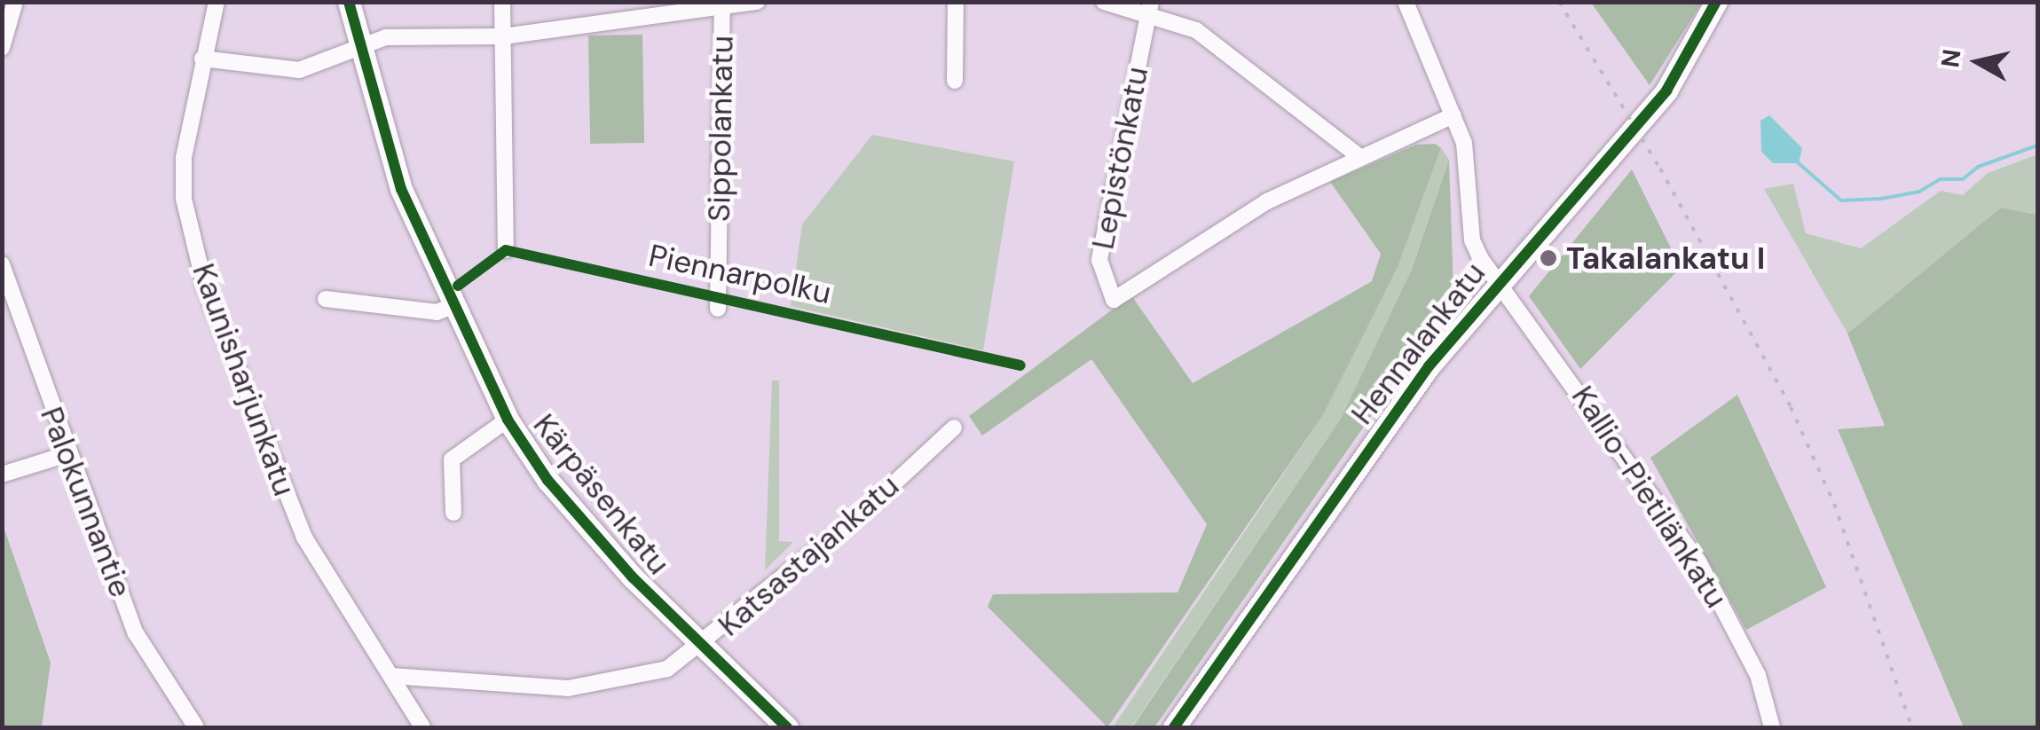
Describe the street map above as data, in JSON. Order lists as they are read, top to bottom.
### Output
{
  "streets": {
    "street": [
      "Sippolankatu",
      "Lepistönkatu",
      "Hennalankatu",
      "Kaunisharjunkatu",
      "Kärpäsenkatu",
      "Kallio-Pietilänkatu",
      "Palokunnantie",
      "Katsastajankatu"
    ],
    "cycle path": ["Piennarpolku"]
  },
  "crossings": [
    ["Hennalankatu", "Kallio-Pietilänkatu"],
    ["Kaunisharjunkatu", "Katsastajankatu"],
    ["Kärpäsenkatu", "Katsastajankatu"]
  ],
  "places": ["Takalankatu I"],
  "north": "left"
}
